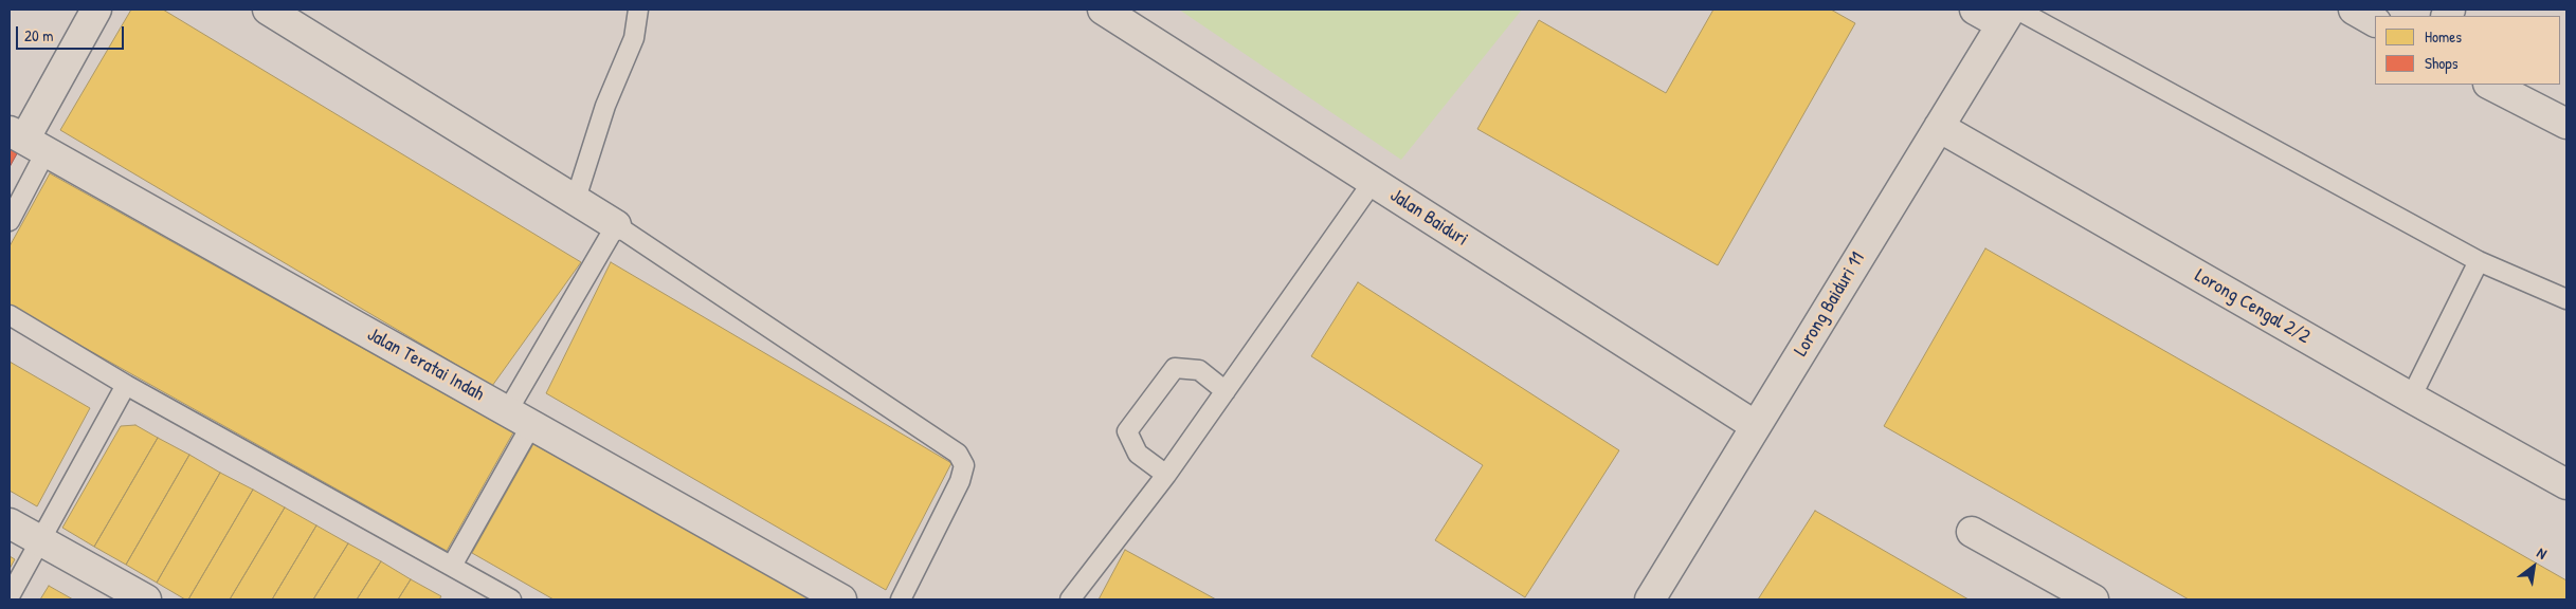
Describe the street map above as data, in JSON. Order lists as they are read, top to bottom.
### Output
{
  "streets": {
    "street": [
      "Jalan Baiduri",
      "Lorong Baiduri 11",
      "Lorong Cengal 2/2",
      "Jalan Teratai Indah"
    ]
  },
  "crossings": [
    ["Jalan Baiduri", "Lorong Baiduri 11"],
    ["Lorong Baiduri 11", "Lorong Cengal 2/2"]
  ],
  "legend": ["Homes", "Shops"],
  "scale_bar": "20 m",
  "north": "top right"
}
